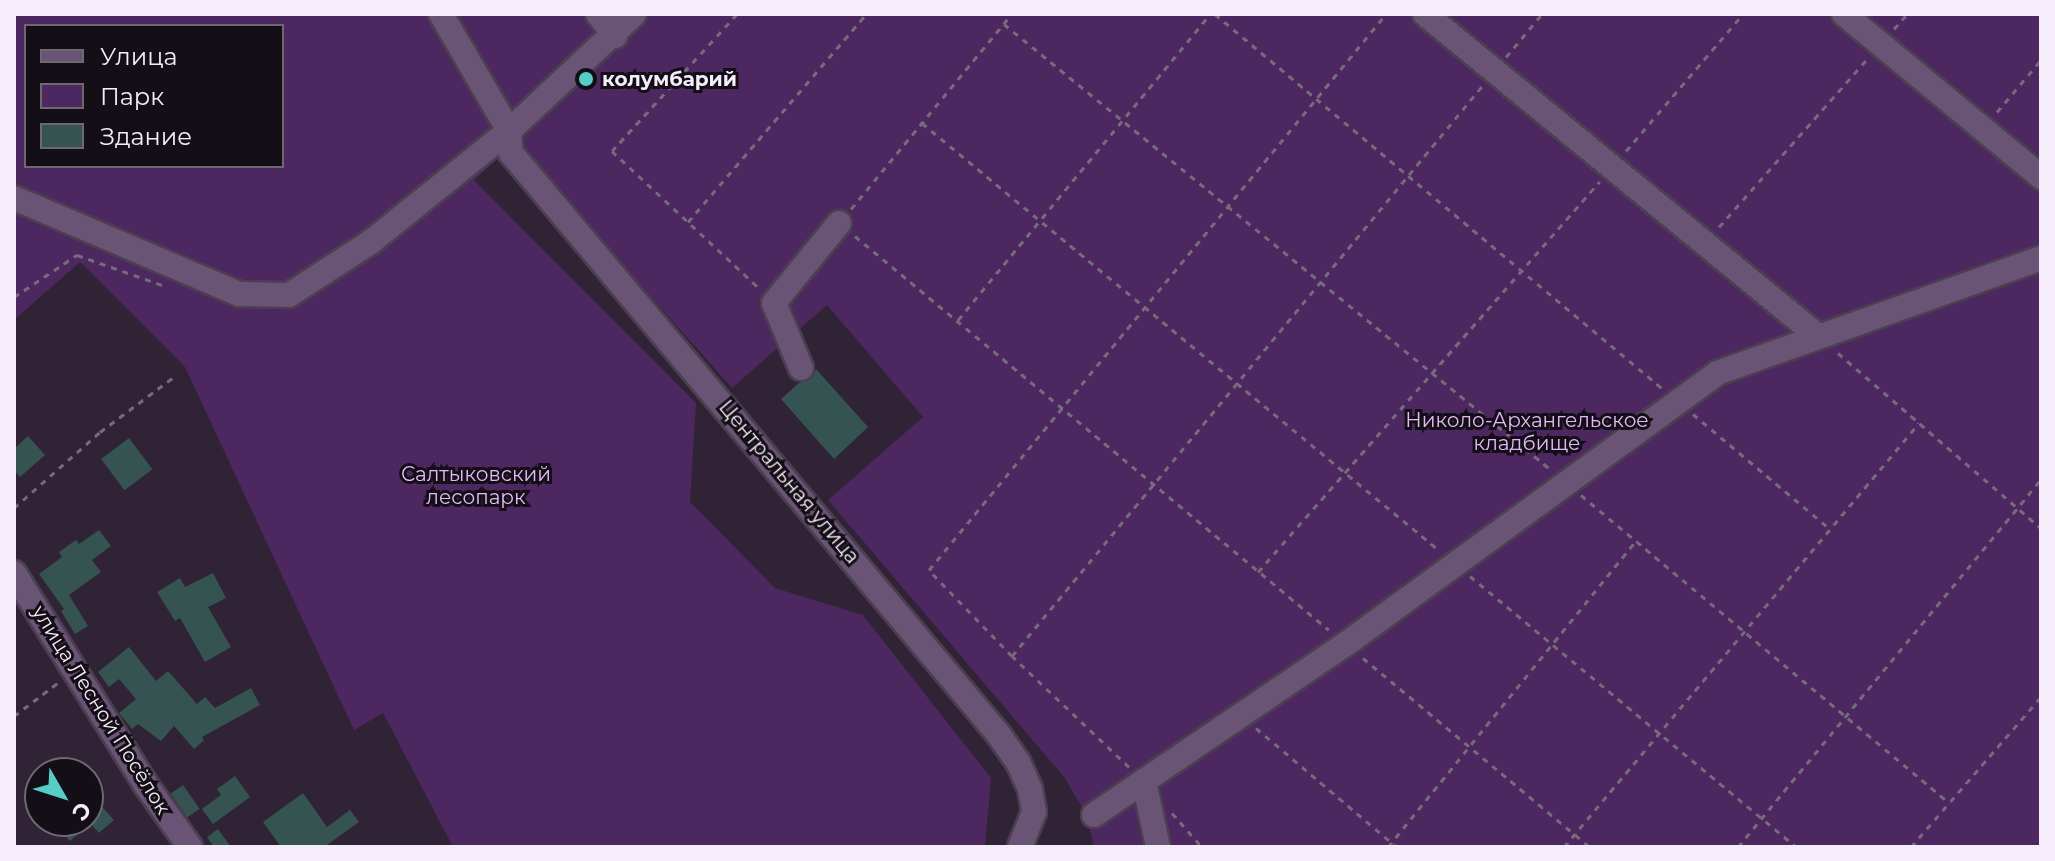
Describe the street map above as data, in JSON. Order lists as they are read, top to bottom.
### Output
{
  "streets": {
    "street": ["Центральная улица", "улица Лесной Посёлок"]
  },
  "parks": ["Николо-Архангельское кладбище", "Салтыковский лесопарк"],
  "places": ["колумбарий"],
  "legend": ["Улица", "Парк", "Здание"],
  "north": "bottom right"
}
